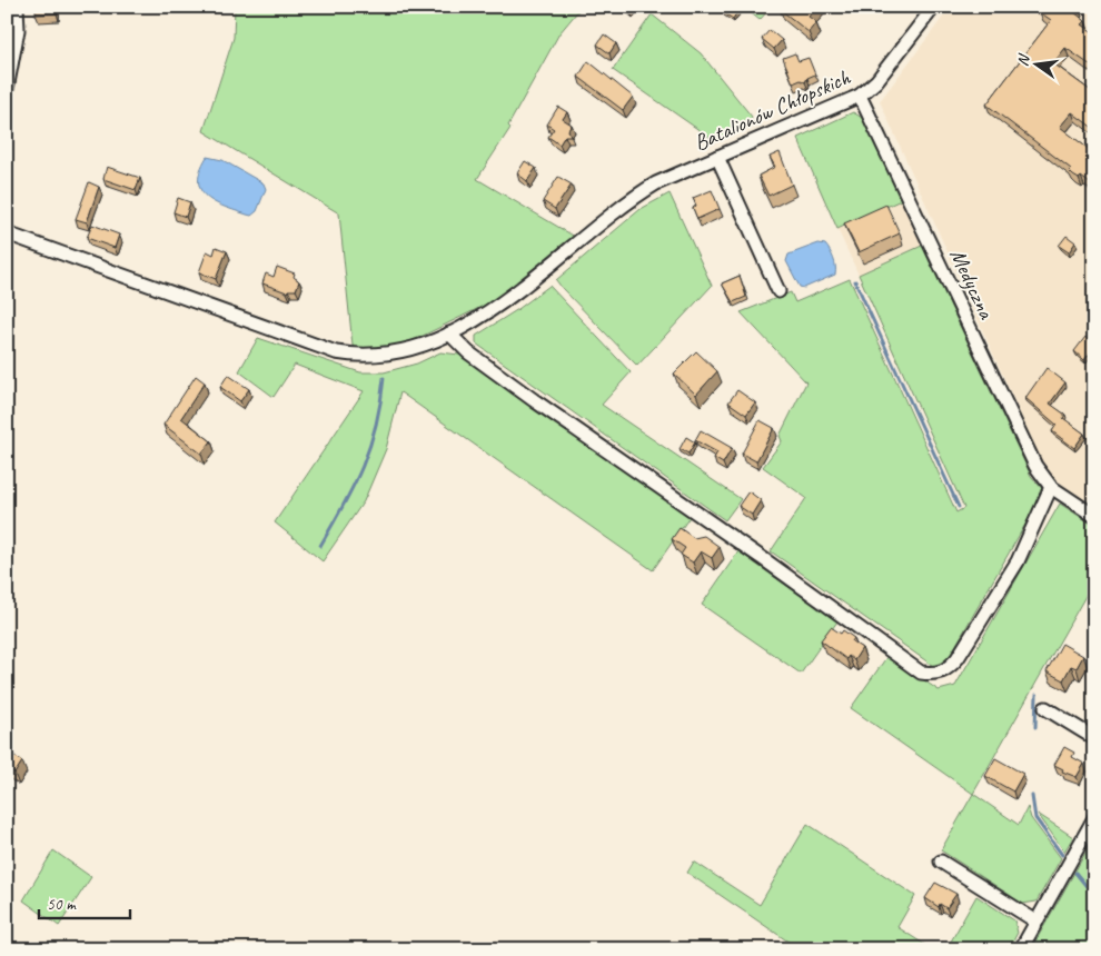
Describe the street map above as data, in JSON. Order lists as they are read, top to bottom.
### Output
{
  "streets": {
    "street": ["Batalionów Chłopskich", "Medyczna"]
  },
  "crossings": [
    ["Batalionów Chłopskich", "Medyczna"]
  ],
  "scale_bar": "50 m",
  "north": "left"
}
